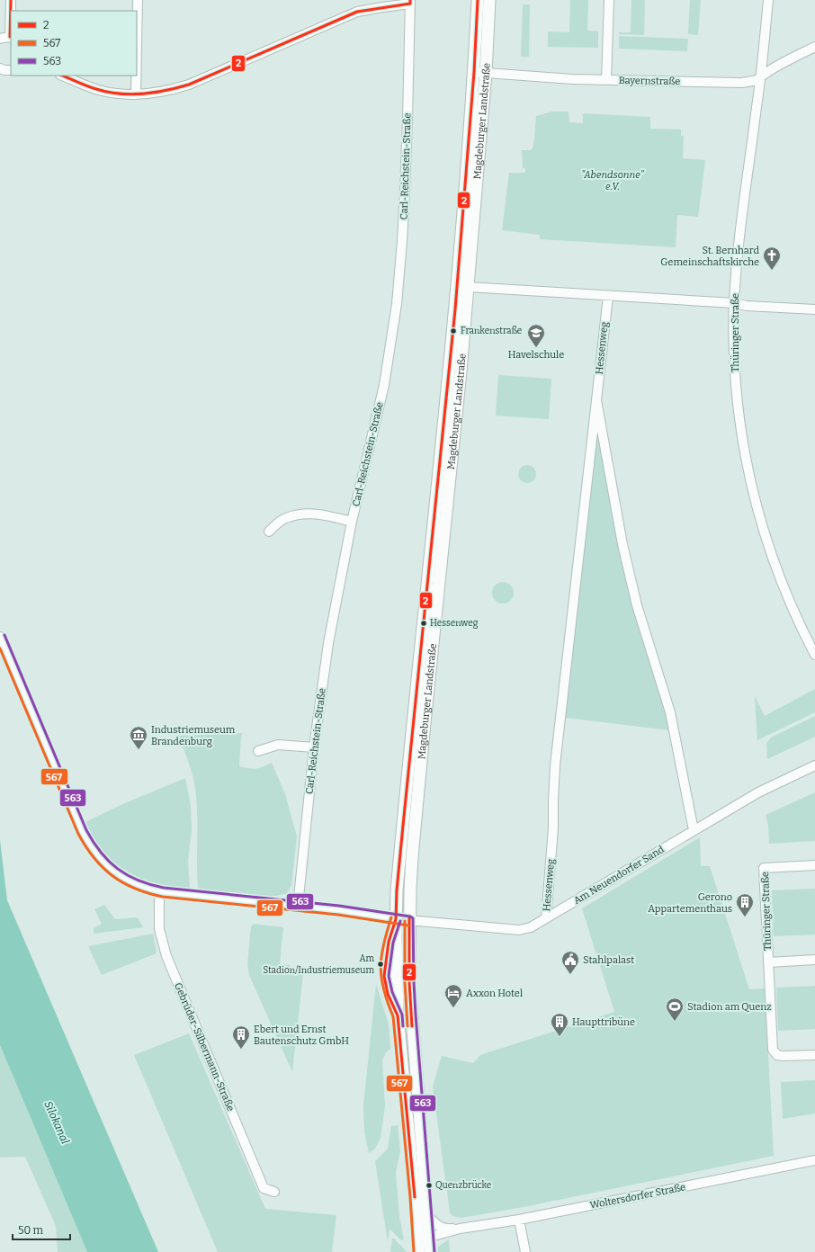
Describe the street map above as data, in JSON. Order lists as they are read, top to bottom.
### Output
{
  "streets": {
    "main road": ["Magdeburger Landstraße"],
    "street": [
      "Bayernstraße",
      "Carl-Reichstein-Straße",
      "Thüringer Straße",
      "Hessenweg",
      "Am Neuendorfer Sand",
      "Gebrüder-Silbermann-Straße",
      "Woltersdorfer Straße"
    ]
  },
  "crossings": [
    ["Bayernstraße", "Magdeburger Landstraße"],
    ["Bayernstraße", "Thüringer Straße"],
    ["Magdeburger Landstraße", "Am Neuendorfer Sand"],
    ["Magdeburger Landstraße", "Woltersdorfer Straße"],
    ["Hessenweg", "Am Neuendorfer Sand"]
  ],
  "water": ["Silokanal"],
  "parks": ["\"Abendsonne\" e.V."],
  "places": {
    "church": ["St. Bernhard Gemeinschaftskirche"],
    "other": [
      "Frankenstraße",
      "Hessenweg",
      "Am Stadion/Industriemuseum",
      "Quenzbrücke"
    ],
    "school or university": ["Havelschule"],
    "museum": ["Industriemuseum Brandenburg"],
    "building": ["Gerono Appartementhaus", "Haupttribüne", "Ebert und Ernst Bautenschutz GmbH"],
    "public building": ["Stahlpalast"],
    "hotel": ["Axxon Hotel"],
    "sports": ["Stadion am Quenz"]
  },
  "lines": ["transit line 2", "transit line 563", "transit line 567"],
  "legend": ["2", "567", "563"],
  "scale_bar": "50 m"
}
